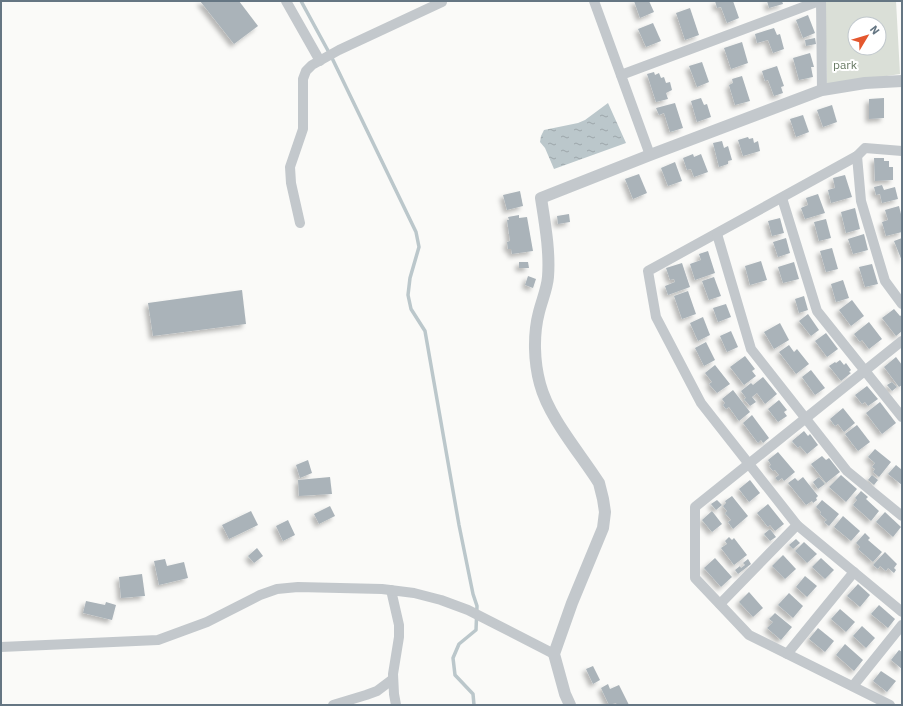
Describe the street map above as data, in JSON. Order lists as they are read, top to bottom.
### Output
{
  "parks": ["park"],
  "north": "top right"
}
